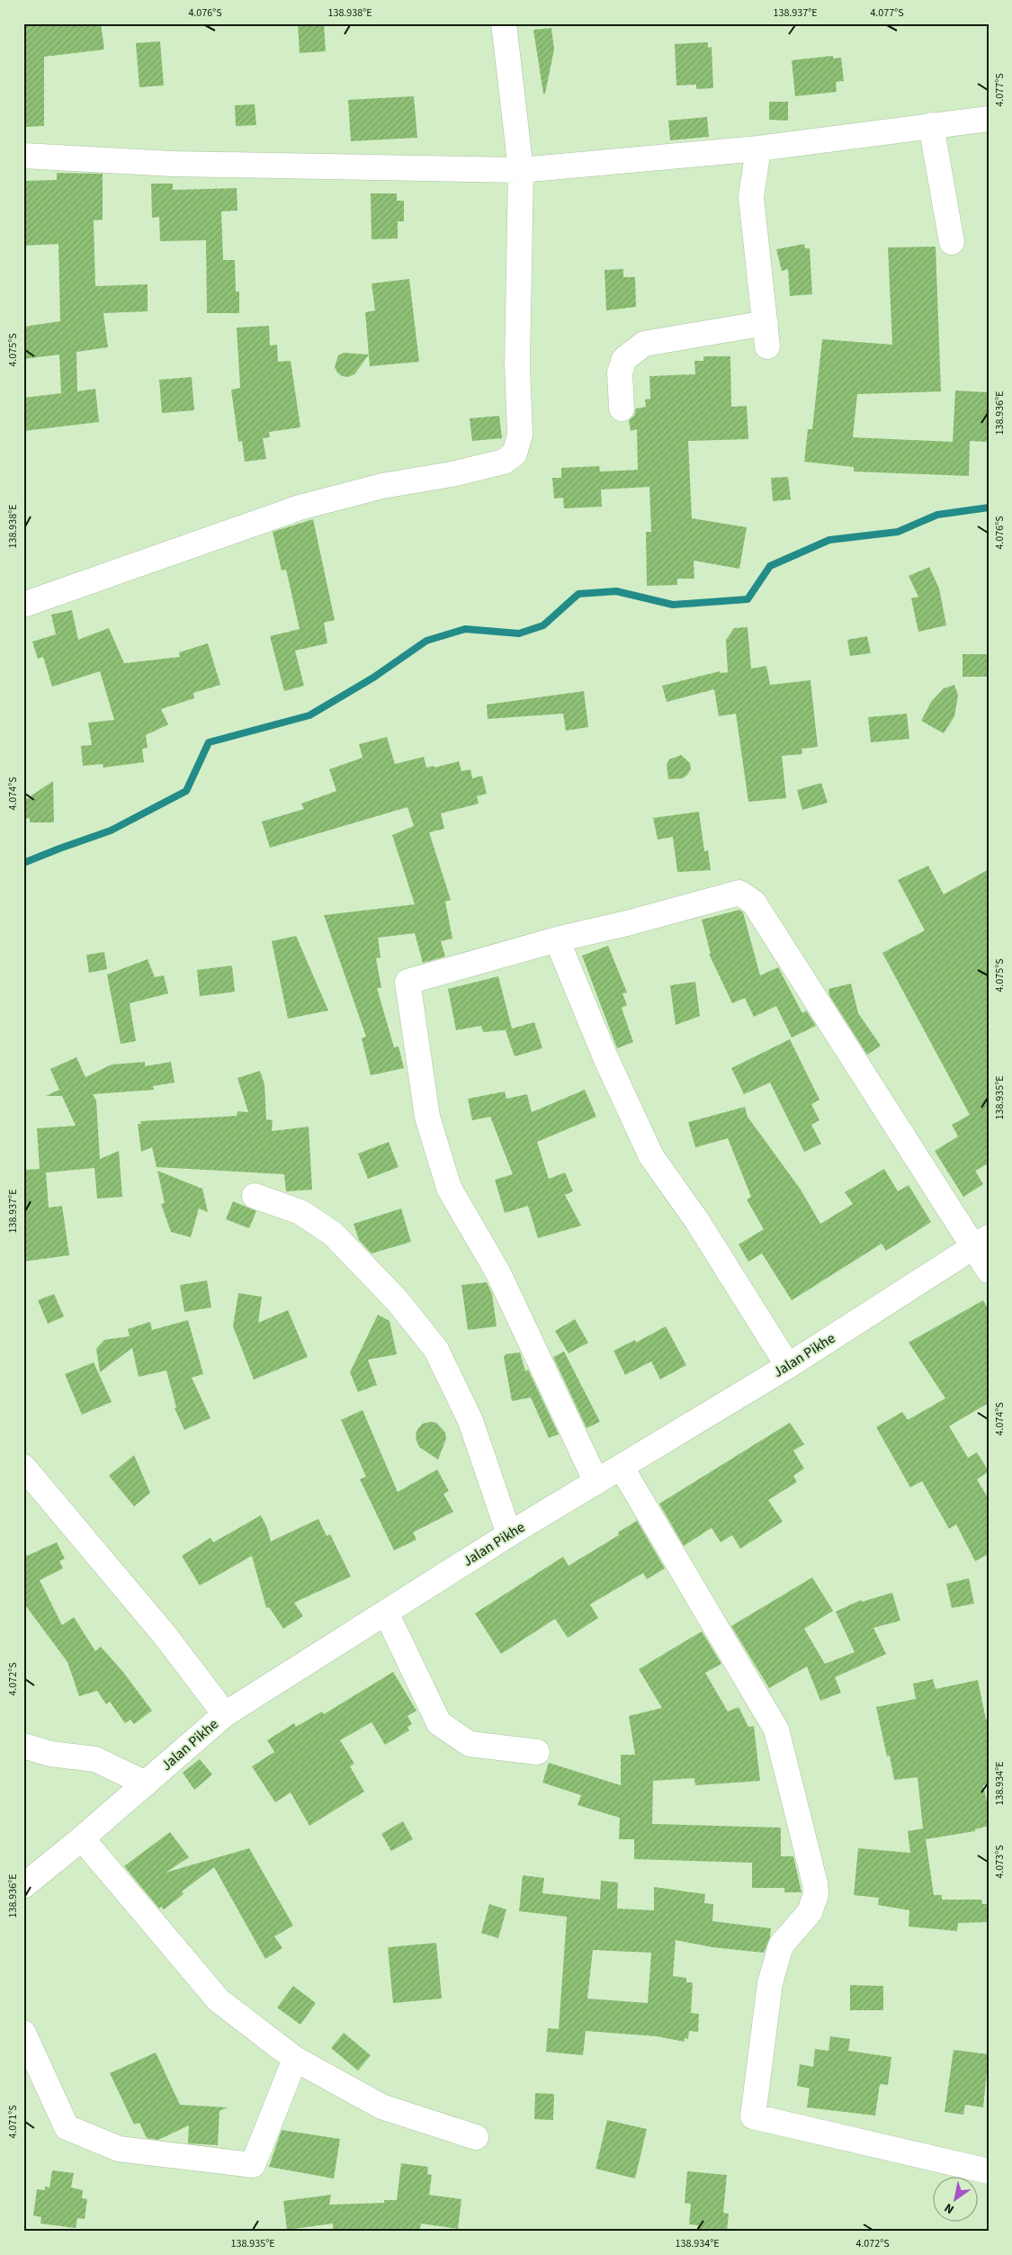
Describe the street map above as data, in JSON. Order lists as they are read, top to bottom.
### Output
{
  "streets": {
    "main road": ["Jalan Pikhe"]
  },
  "north": "bottom left",
  "coordinates": [
    "4.076°S",
    "138.938°E",
    "138.937°E",
    "4.077°S",
    "4.075°S",
    "138.936°E",
    "4.074°S",
    "138.935°E",
    "4.072°S",
    "138.934°E",
    "4.073°S",
    "4.071°S"
  ]
}
